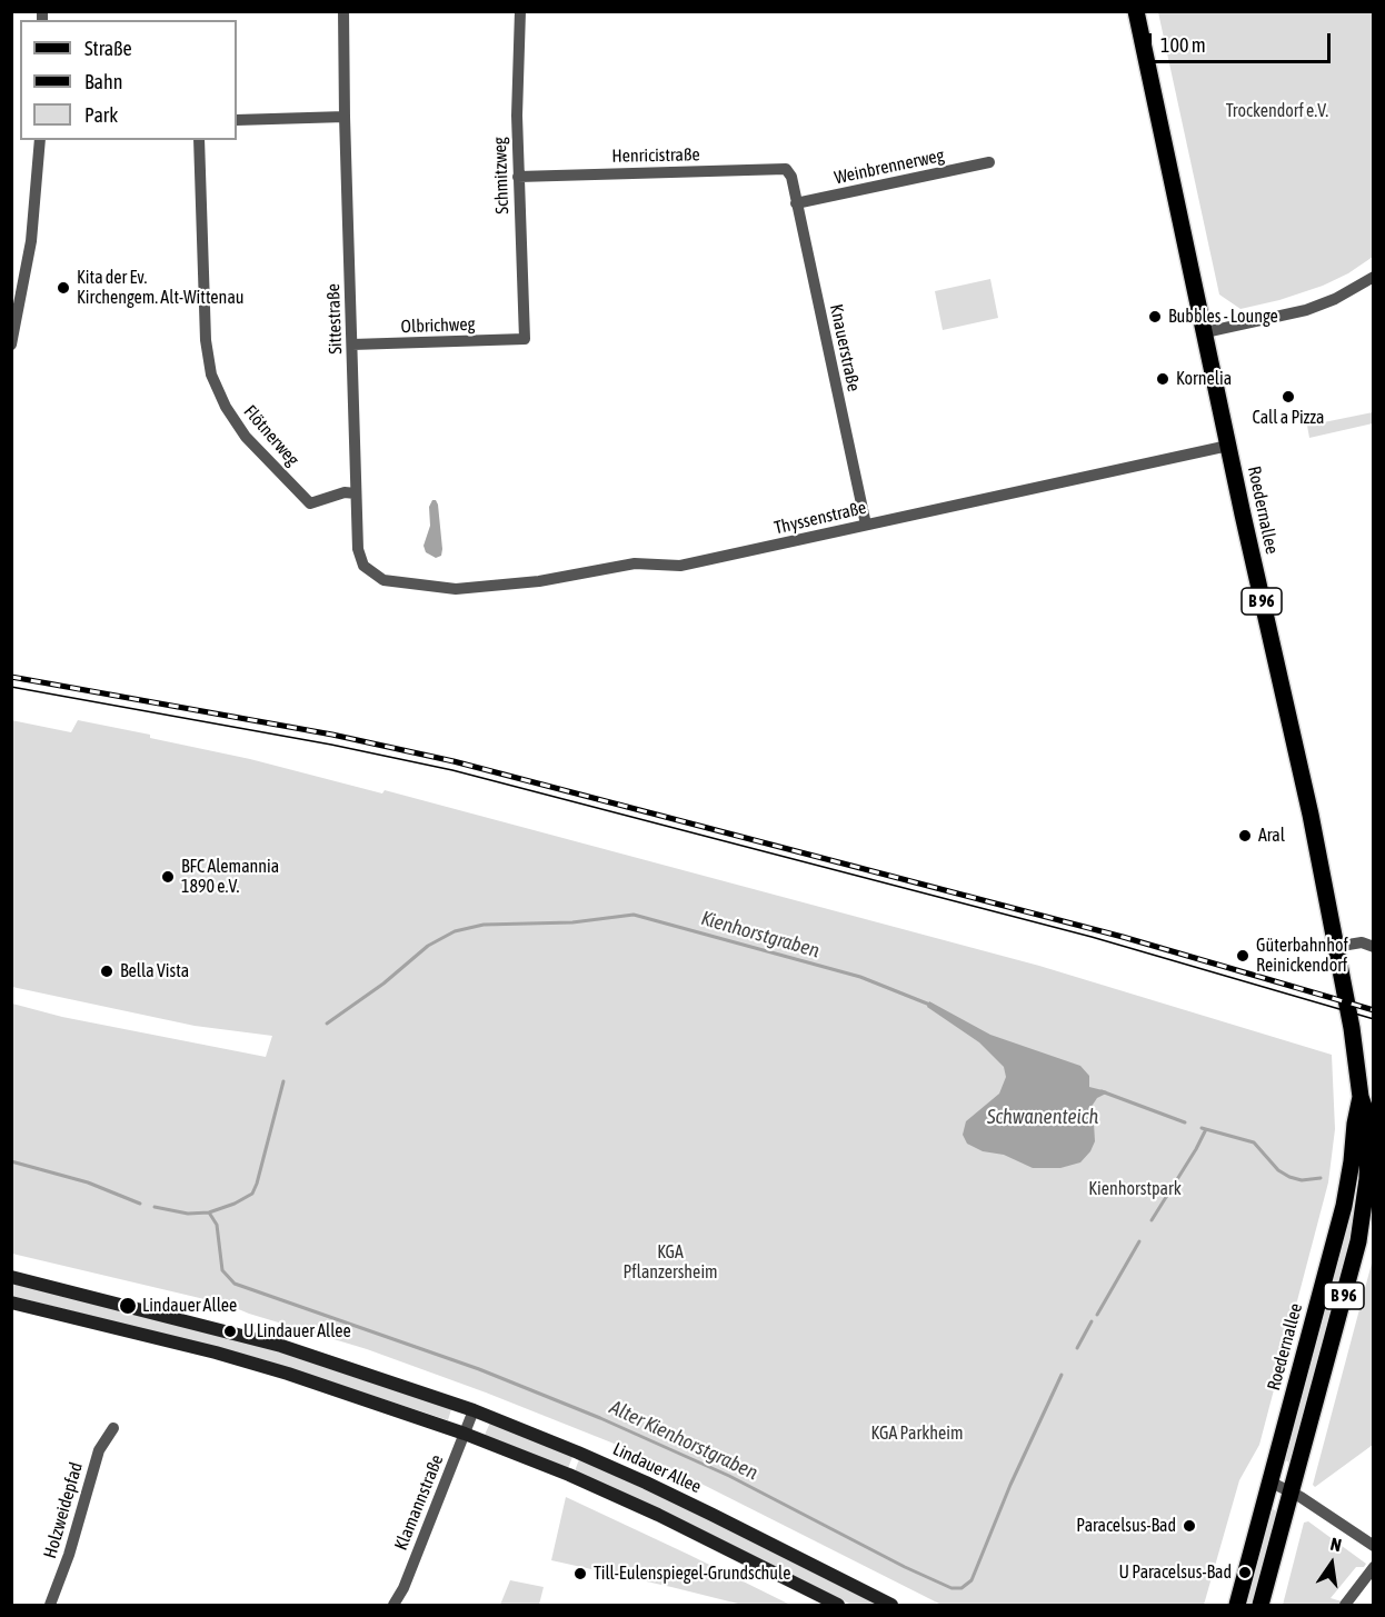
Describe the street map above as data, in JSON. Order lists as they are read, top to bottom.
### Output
{
  "streets": {
    "main road": ["Roedernallee", "B 96", "Lindauer Allee"],
    "street": [
      "Henricistraße",
      "Weinbrennerweg",
      "Schmitzweg",
      "Sittestraße",
      "Olbrichweg",
      "Knauerstraße",
      "Flötnerweg",
      "Thyssenstraße",
      "Klamannstraße",
      "Holzweidepfad"
    ]
  },
  "crossings": [
    ["Henricistraße", "Schmitzweg"],
    ["Henricistraße", "Knauerstraße"],
    ["Weinbrennerweg", "Knauerstraße"],
    ["Schmitzweg", "Olbrichweg"],
    ["Sittestraße", "Olbrichweg"],
    ["Sittestraße", "Flötnerweg"],
    ["Sittestraße", "Thyssenstraße"],
    ["Knauerstraße", "Thyssenstraße"],
    ["Roedernallee", "Thyssenstraße"],
    ["Lindauer Allee", "Klamannstraße"]
  ],
  "water": ["Kienhorstgraben", "Schwanenteich", "Alter Kienhorstgraben"],
  "parks": [
    "Trockendorf e.V.",
    "Kienhorstpark",
    "KGA Pflanzersheim",
    "KGA Parkheim"
  ],
  "places": [
    "Kita der Ev. Kirchengem. Alt-Wittenau",
    "Bubbles - Lounge",
    "Kornelia",
    "Call a Pizza",
    "Aral",
    "BFC Alemannia 1890 e.V.",
    "Güterbahnhof Reinickendorf",
    "Bella Vista",
    "Lindauer Allee",
    "U Lindauer Allee",
    "Paracelsus-Bad",
    "U Paracelsus-Bad",
    "Till-Eulenspiegel-Grundschule"
  ],
  "legend": ["Straße", "Bahn", "Park"],
  "scale_bar": "100 m",
  "north": "top"
}
